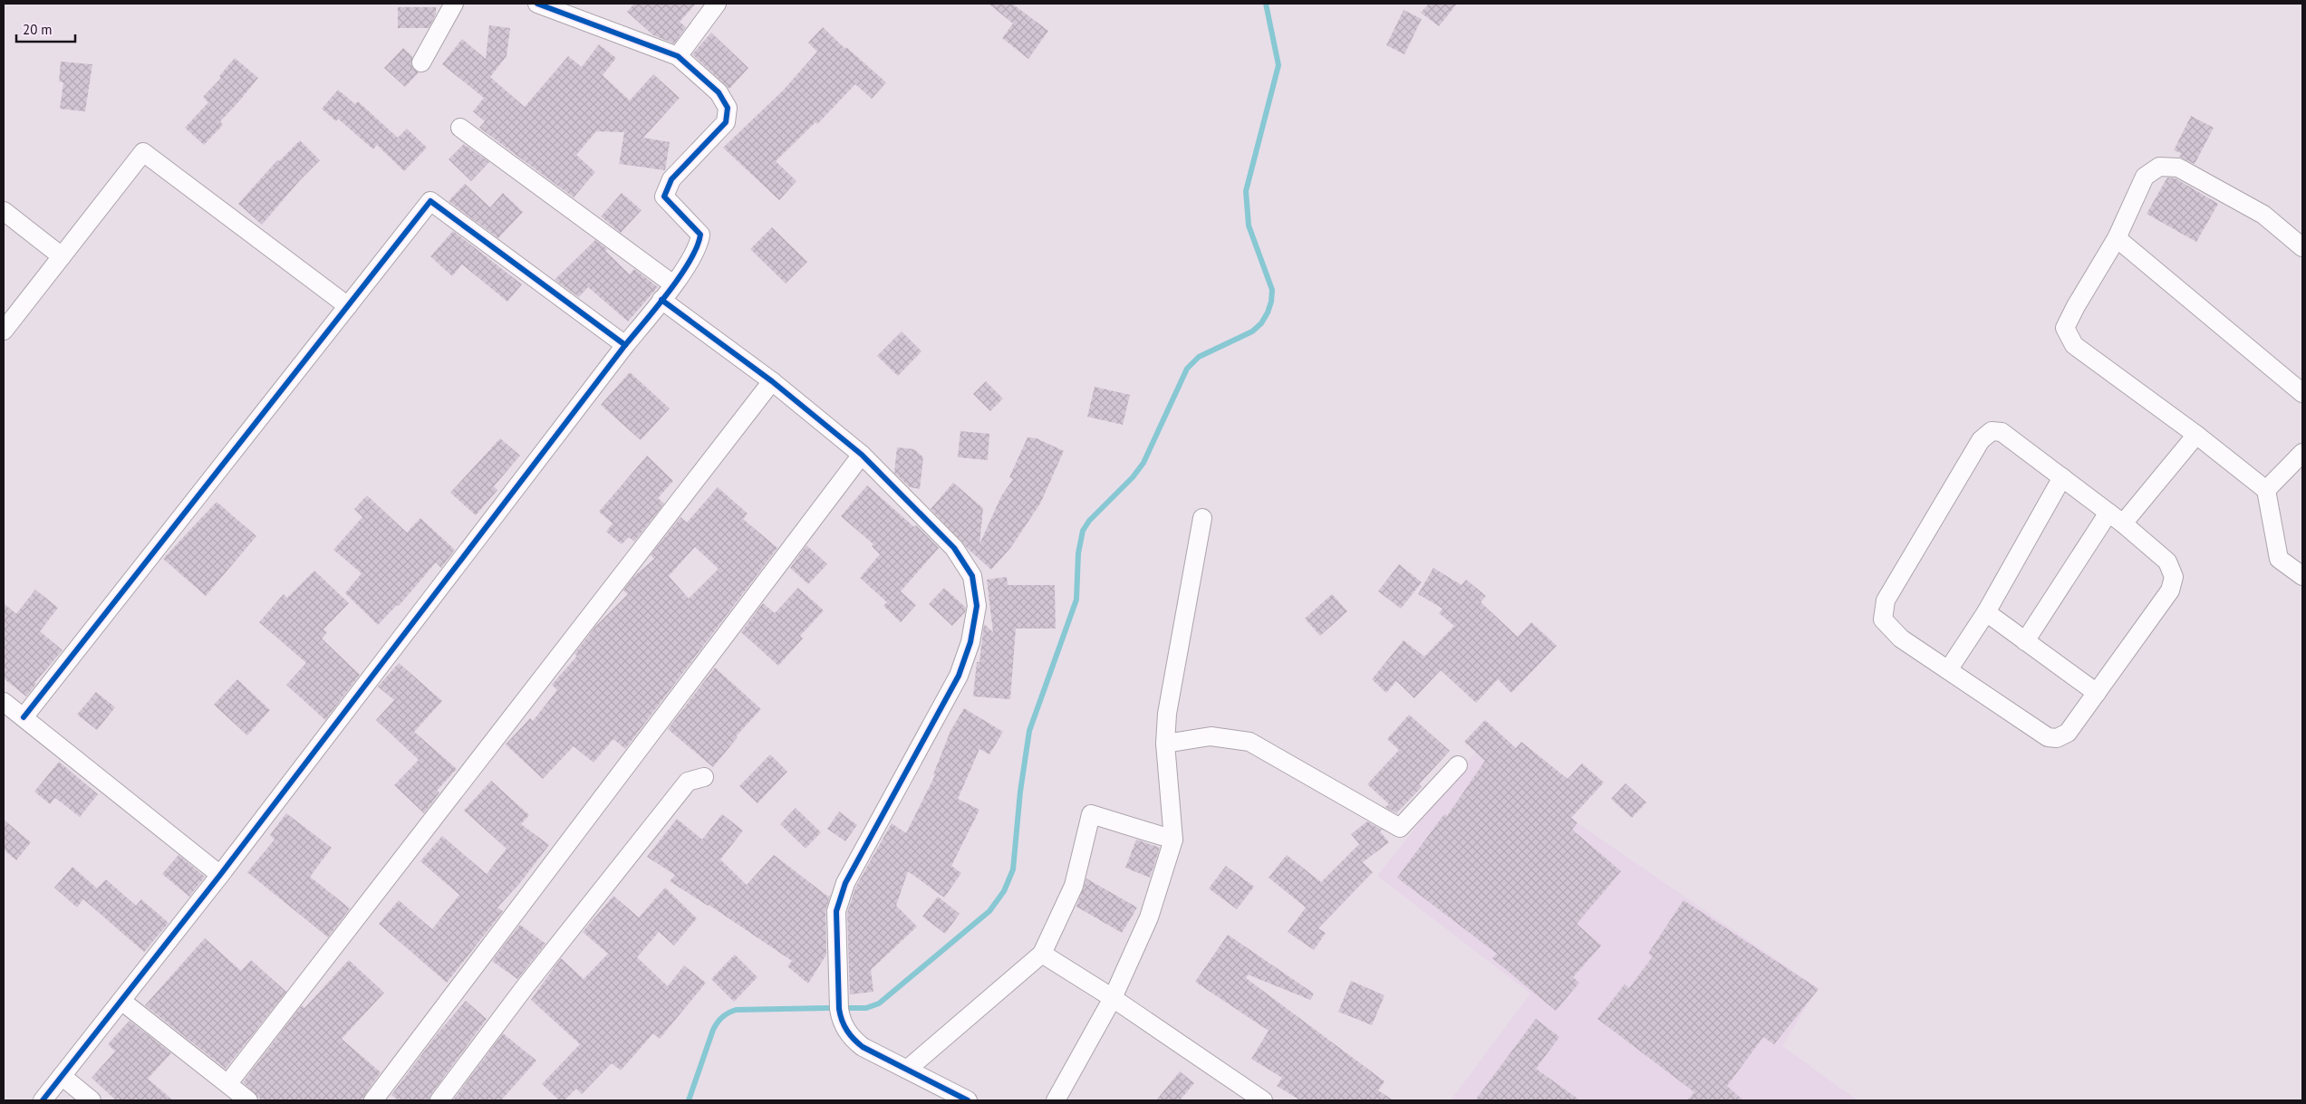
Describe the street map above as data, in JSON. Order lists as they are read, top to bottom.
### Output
{
  "scale_bar": "20 m"
}
